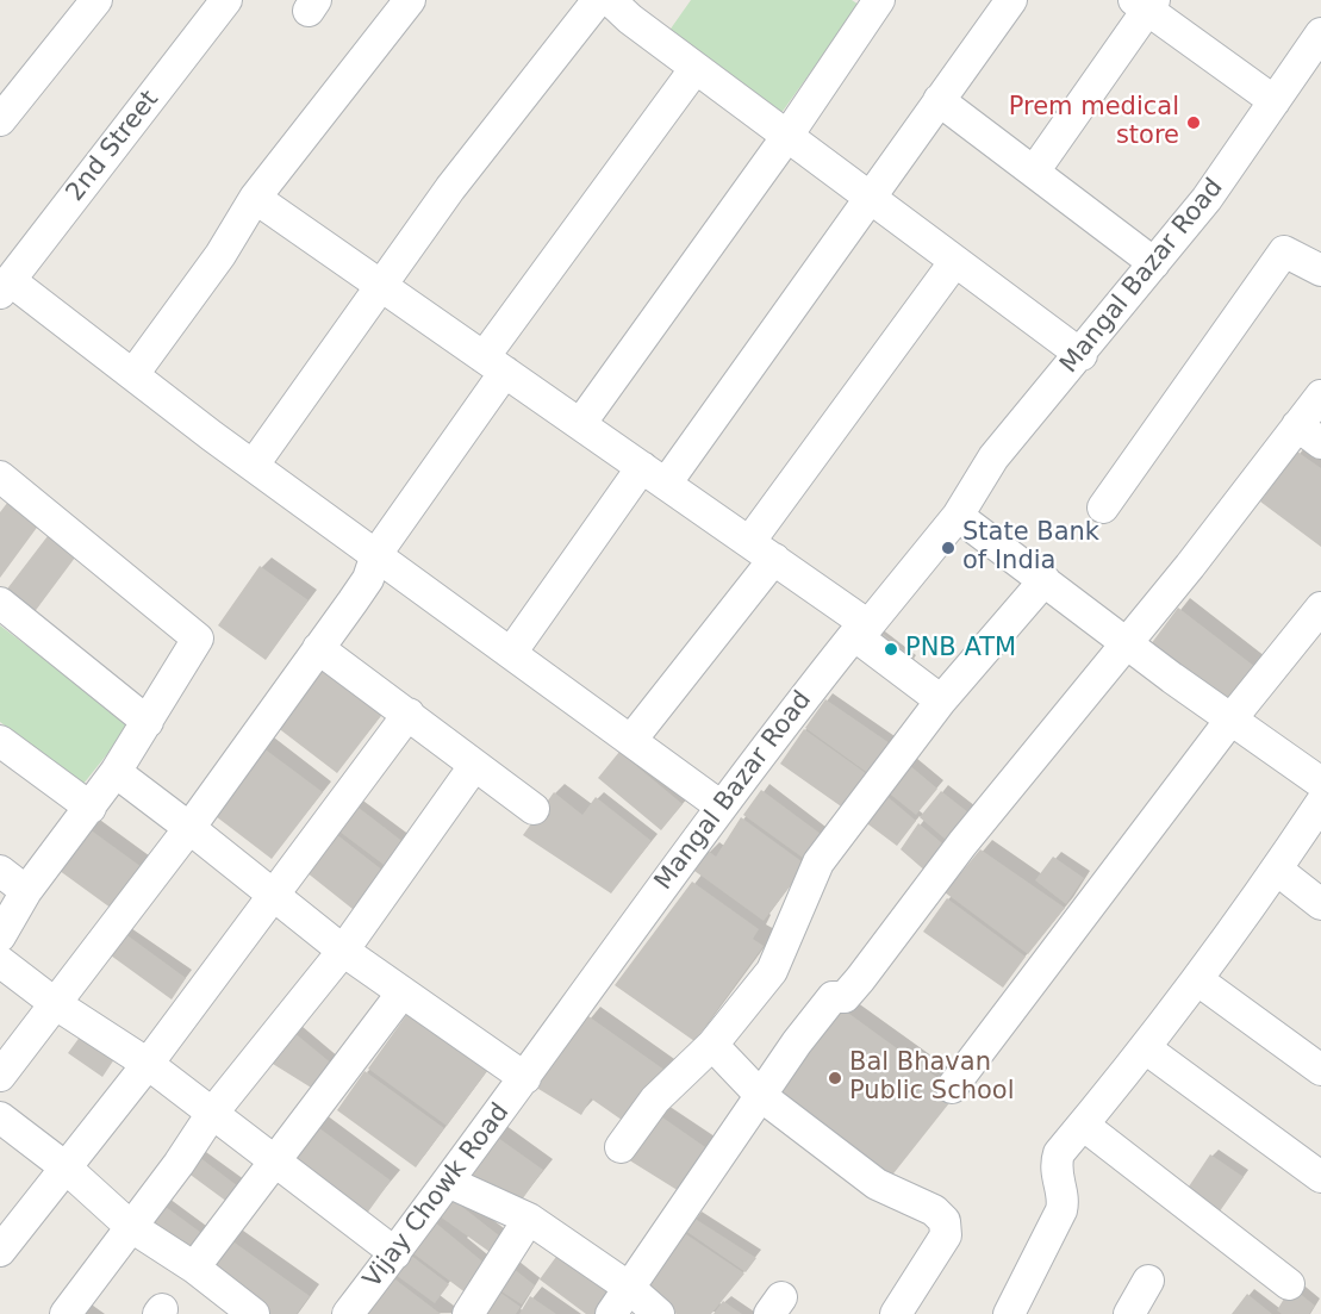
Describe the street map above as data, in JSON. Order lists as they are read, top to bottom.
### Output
{
  "streets": {
    "street": ["2nd Street", "Mangal Bazar Road", "Vijay Chowk Road"]
  },
  "crossings": [
    ["Mangal Bazar Road", "Vijay Chowk Road"]
  ],
  "places": [
    "Prem medical store",
    "State Bank of India",
    "PNB ATM",
    "Bal Bhavan Public School"
  ]
}
